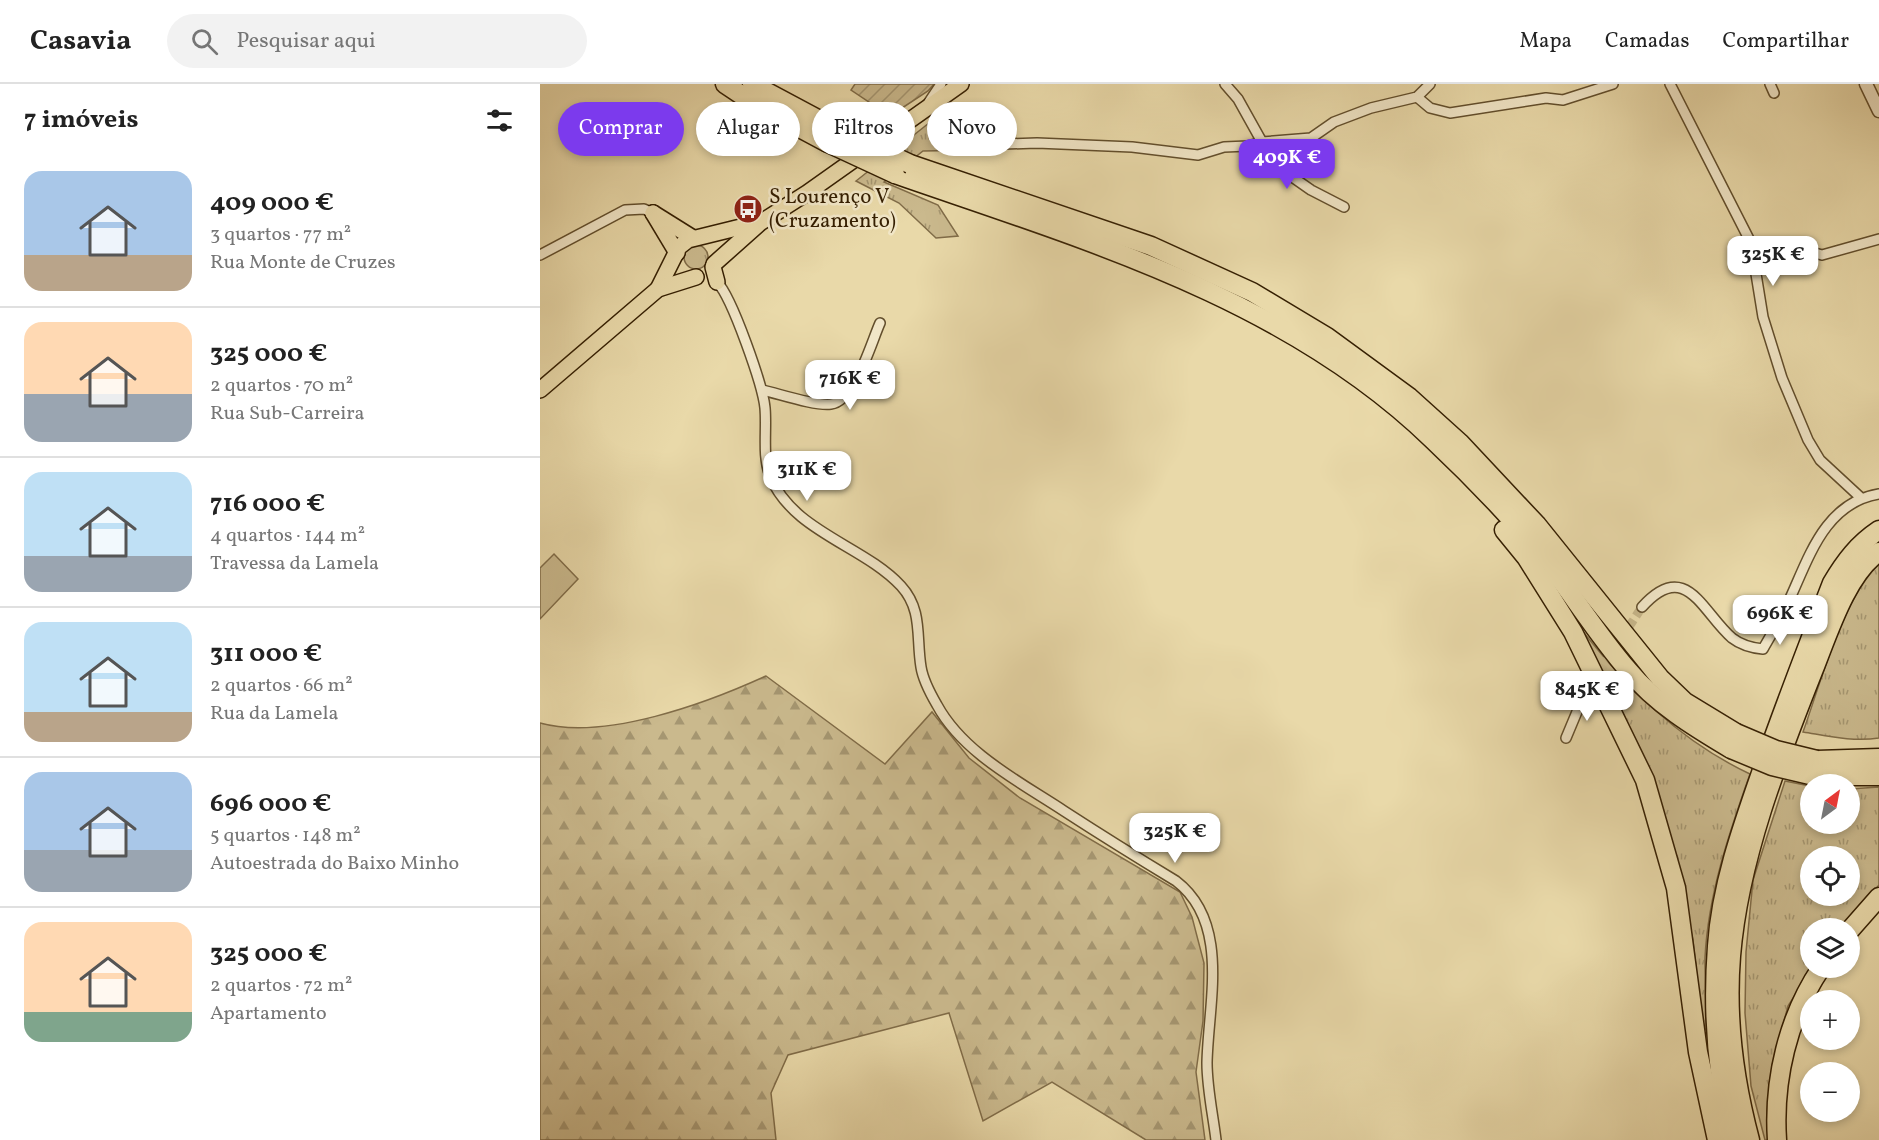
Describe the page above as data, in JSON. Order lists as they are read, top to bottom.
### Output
{
  "places": {
    "bus stop": ["S Lourenço V (Cruzamento)"]
  },
  "north": "top right",
  "page": {
    "header": "Casavia",
    "search": "Pesquisar aqui",
    "nav": ["Mapa", "Camadas", "Compartilhar"],
    "heading": "7 imóveis",
    "chip": [
      "Comprar",
      "Alugar",
      "Filtros",
      "Novo"
    ],
    "price": [
      "409K €",
      "325K €",
      "716K €",
      "311K €",
      "696K €",
      "845K €",
      "325K €"
    ],
    "list": [
      {
        "name": "409 000 €",
        "note": "3 quartos · 77 m² · Rua Monte de Cruzes"
      },
      {
        "name": "325 000 €",
        "note": "2 quartos · 70 m² · Rua Sub-Carreira"
      },
      {
        "name": "716 000 €",
        "note": "4 quartos · 144 m² · Travessa da Lamela"
      },
      {
        "name": "311 000 €",
        "note": "2 quartos · 66 m² · Rua da Lamela"
      },
      {
        "name": "696 000 €",
        "note": "5 quartos · 148 m² · Autoestrada do Baixo Minho"
      },
      {
        "name": "325 000 €",
        "note": "2 quartos · 72 m² · Apartamento"
      }
    ],
    "map_buttons": ["+", "−"]
  }
}
